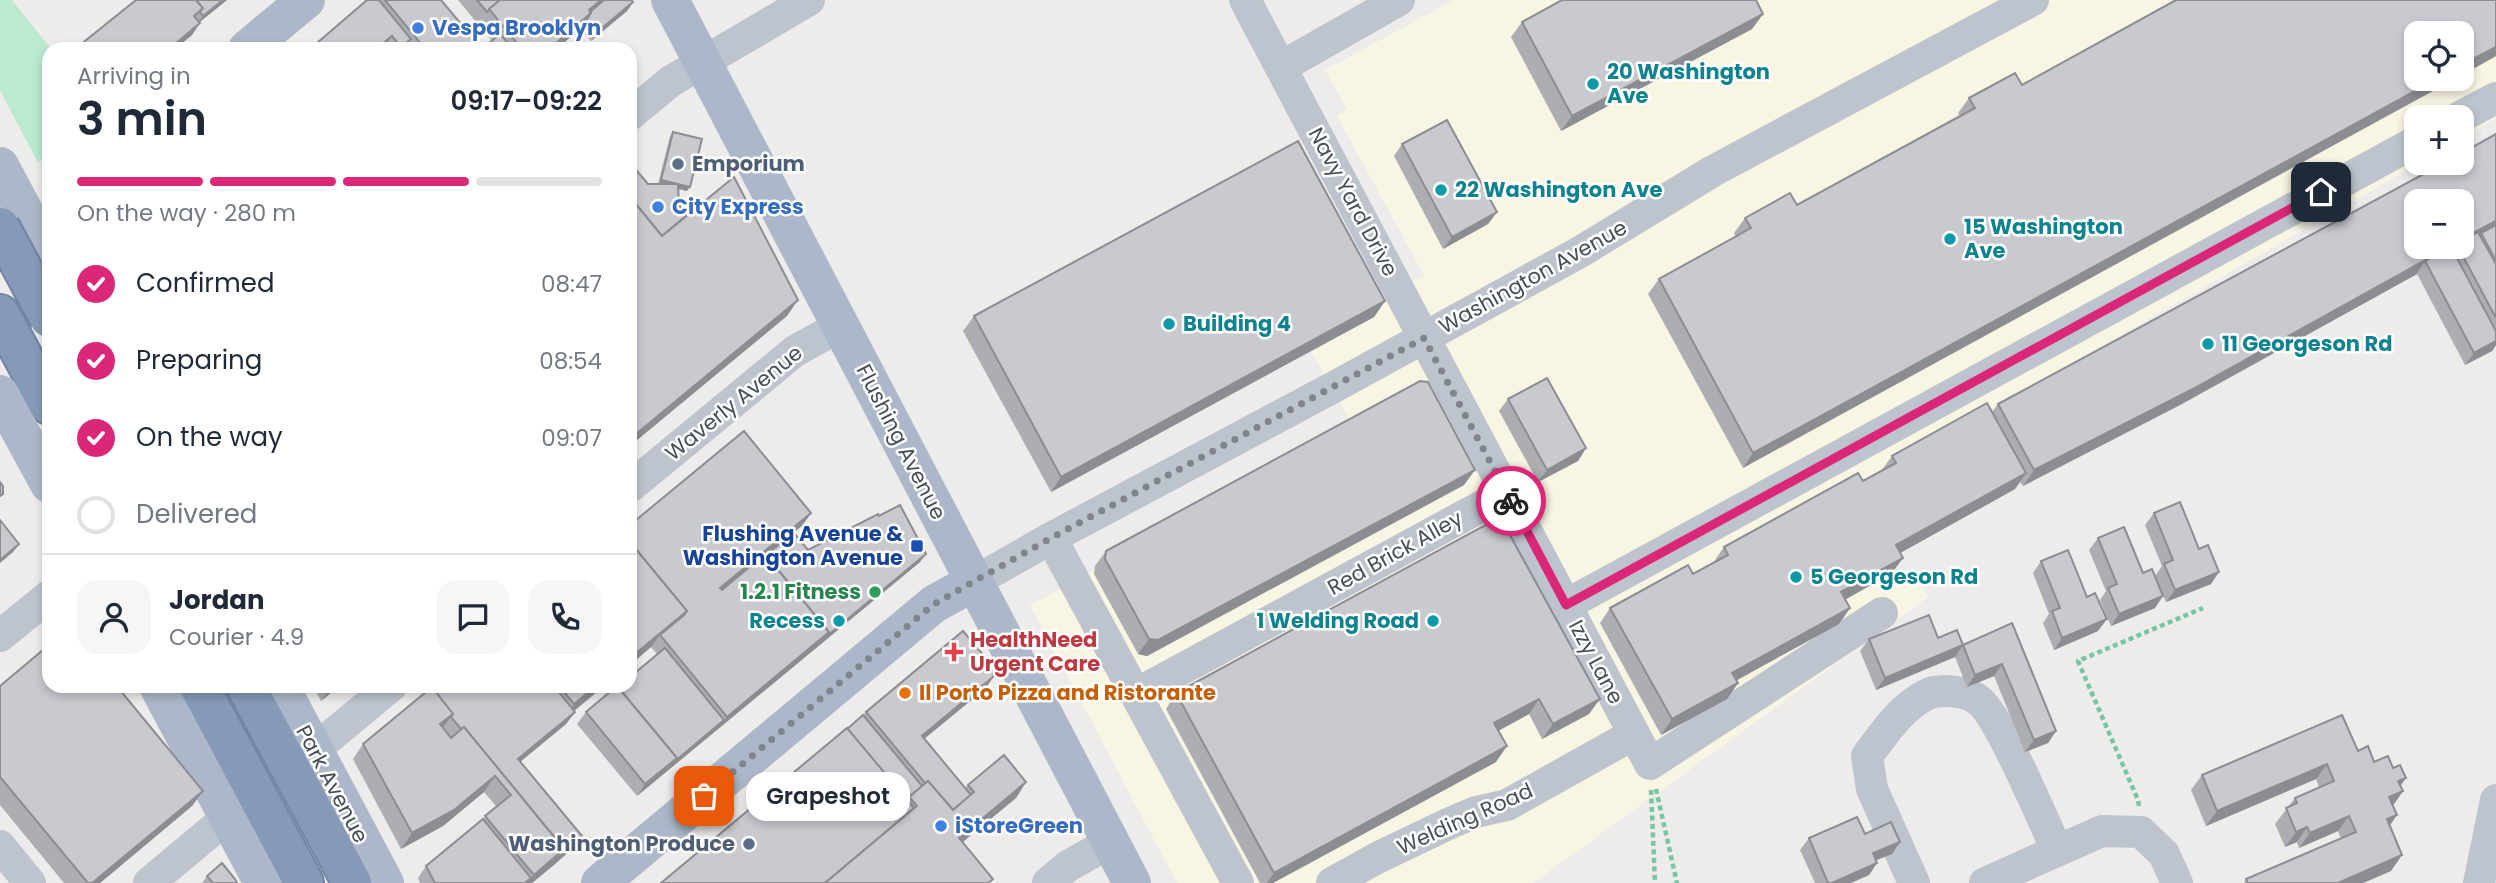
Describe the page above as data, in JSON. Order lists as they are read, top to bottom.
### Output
{
  "streets": {
    "main road": ["Washington Avenue", "Flushing Avenue", "Park Avenue"],
    "street": [
      "Navy Yard Drive",
      "Waverly Avenue",
      "Red Brick Alley",
      "Izzy Lane",
      "Welding Road"
    ]
  },
  "crossings": [
    ["Navy Yard Drive", "Washington Avenue"],
    ["Navy Yard Drive", "Izzy Lane"],
    ["Washington Avenue", "Flushing Avenue"],
    ["Washington Avenue", "Izzy Lane"],
    ["Waverly Avenue", "Flushing Avenue"],
    ["Red Brick Alley", "Izzy Lane"],
    ["Izzy Lane", "Welding Road"]
  ],
  "places": {
    "other": [
      "Vespa Brooklyn",
      "20 Washington Ave",
      "Emporium",
      "22 Washington Ave",
      "City Express",
      "15 Washington Ave",
      "Building 4",
      "11 Georgeson Rd",
      "5 Georgeson Rd",
      "1.2.1 Fitness",
      "Recess",
      "1 Welding Road",
      "Il Porto Pizza and Ristorante",
      "Grapeshot",
      "iStoreGreen",
      "Washington Produce"
    ],
    "transit": ["Flushing Avenue & Washington Avenue"],
    "health": ["HealthNeed Urgent Care"]
  },
  "page": {
    "map_buttons": ["+", "−"],
    "heading": ["3 min", "Arriving in", "09:17–09:22"],
    "panel": ["Jordan", "Courier · 4.9"],
    "bar": "On the way · 280 m",
    "list": [
      ["Confirmed", "08:47"],
      ["Preparing", "08:54"],
      ["On the way", "09:07"],
      "Delivered"
    ],
    "bubble": "Grapeshot"
  }
}
